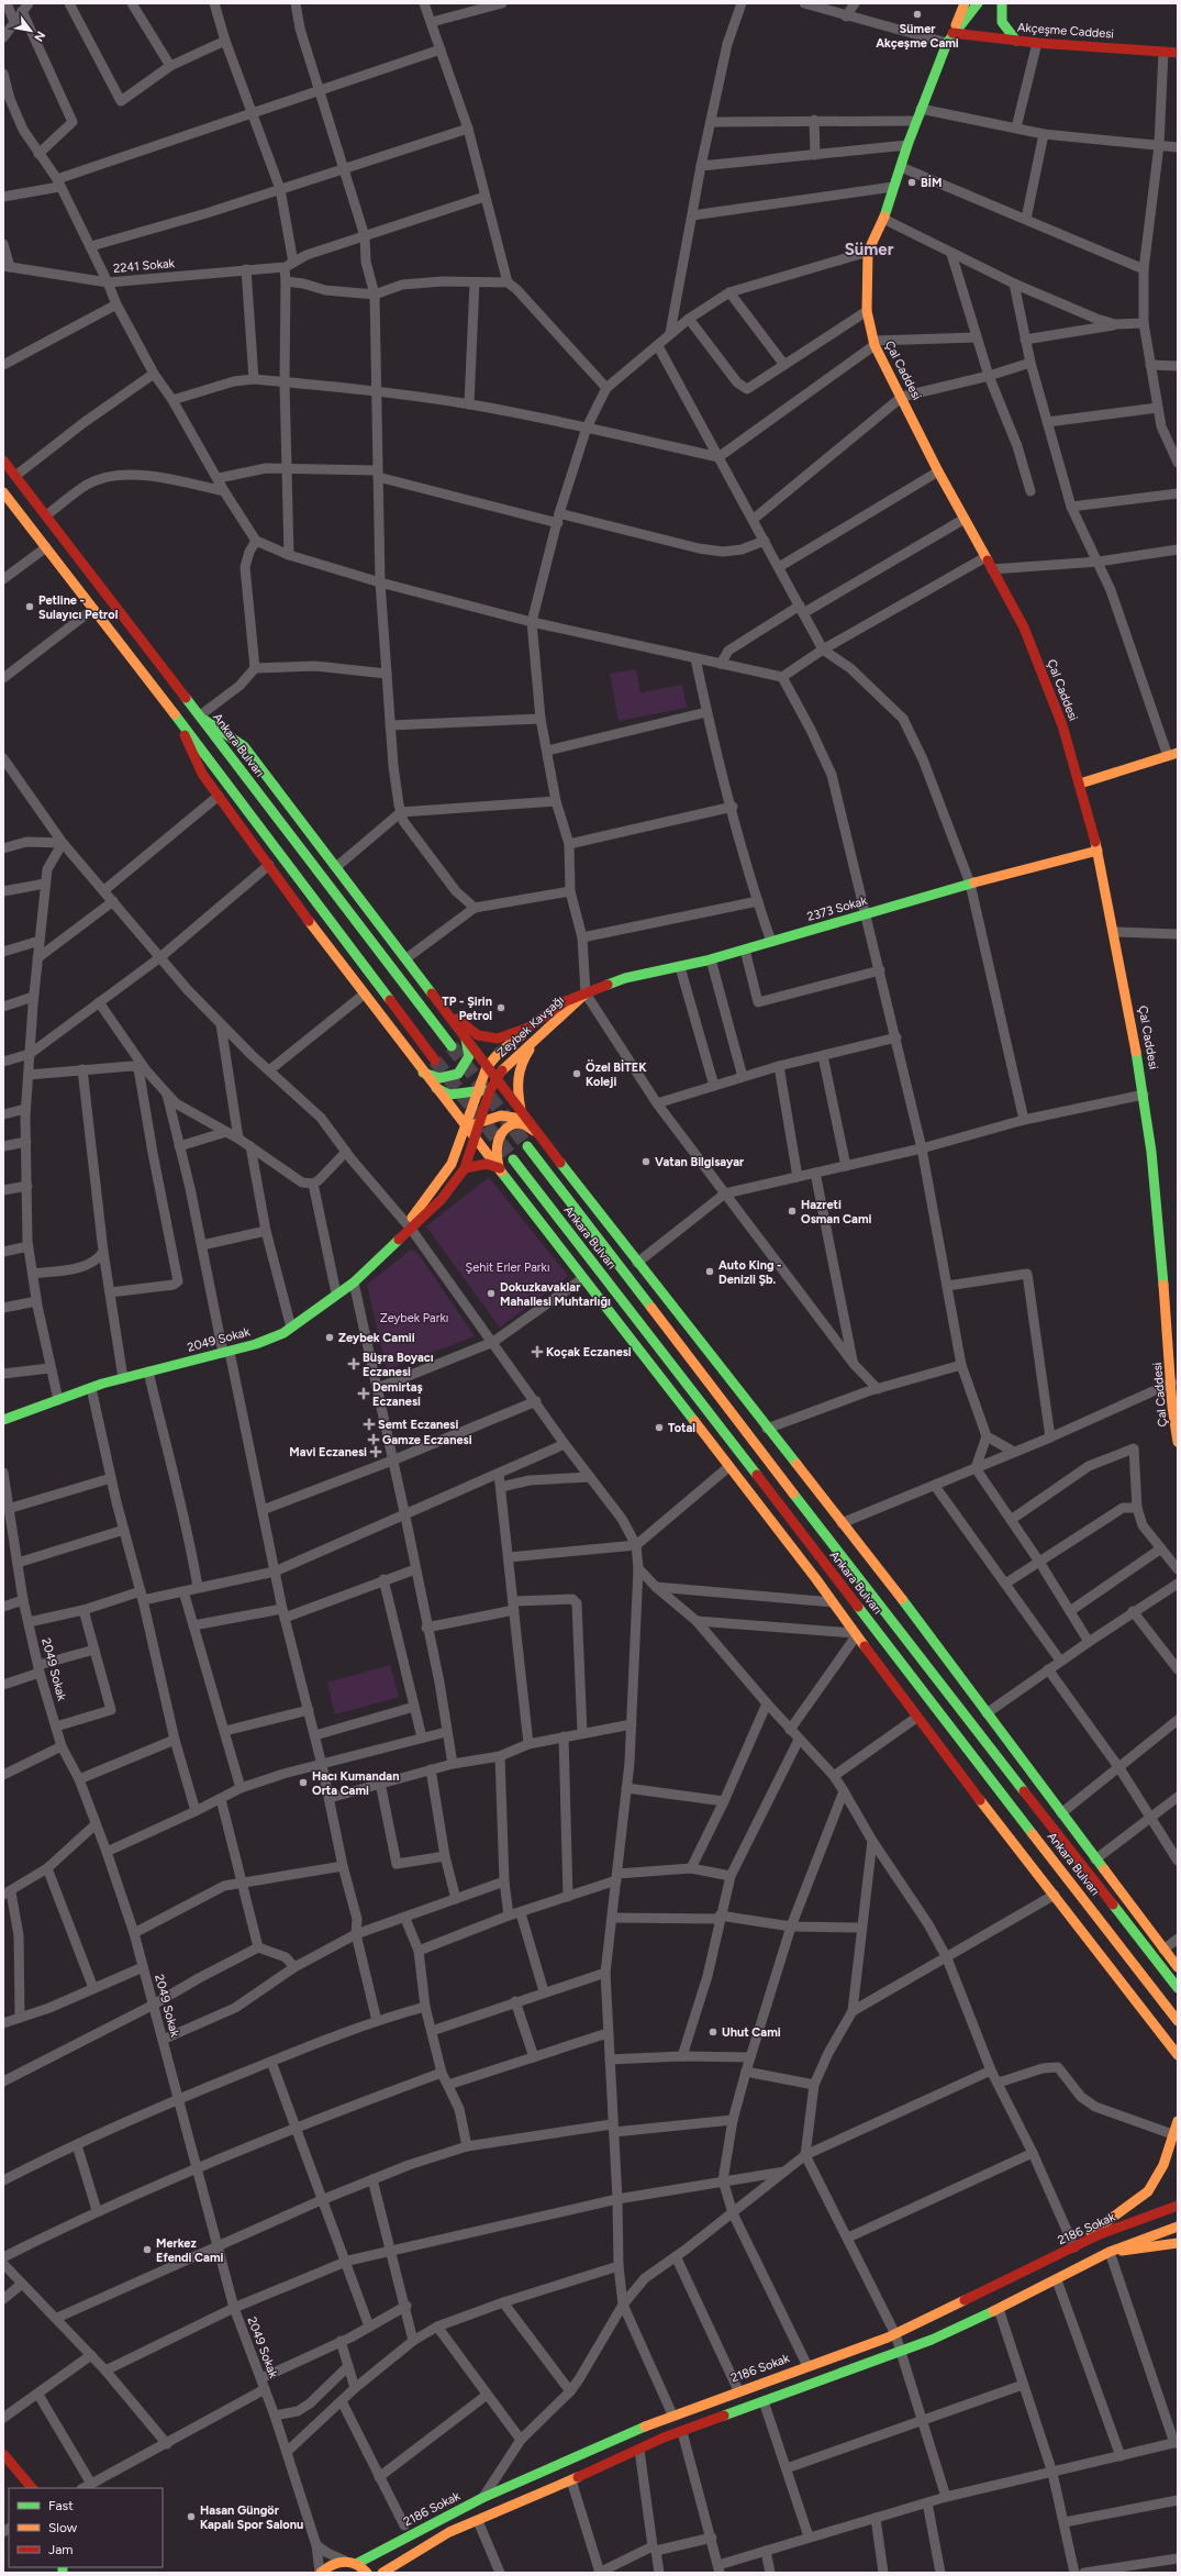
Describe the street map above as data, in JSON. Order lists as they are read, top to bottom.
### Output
{
  "streets": {
    "main road": [
      "Akçeşme Caddesi",
      "Çal Caddesi",
      "Ankara Bulvarı",
      "2373 Sokak",
      "Zeybek Kavşağı",
      "2049 Sokak",
      "2186 Sokak"
    ],
    "street": ["2241 Sokak"]
  },
  "crossings": [
    ["Akçeşme Caddesi", "Çal Caddesi"],
    ["Çal Caddesi", "2373 Sokak"],
    ["2373 Sokak", "Zeybek Kavşağı"],
    ["Zeybek Kavşağı", "2049 Sokak"],
    ["2049 Sokak", "2186 Sokak"]
  ],
  "districts": ["Sümer"],
  "parks": ["Şehit Erler Parkı", "Zeybek Parkı"],
  "places": {
    "other": [
      "Sümer Akçeşme Cami",
      "BİM",
      "Petline - Sulayıcı Petrol",
      "TP - Şirin Petrol",
      "Özel BİTEK Koleji",
      "Vatan Bilgisayar",
      "Hazreti Osman Cami",
      "Auto King - Denizli Şb.",
      "Dokuzkavaklar Mahallesi Muhtarlığı",
      "Zeybek Camii",
      "Total",
      "Hacı Kumandan Orta Cami",
      "Uhut Cami",
      "Merkez Efendi Cami",
      "Hasan Güngör Kapalı Spor Salonu"
    ],
    "health": [
      "Koçak Eczanesi",
      "Büşra Boyacı Eczanesi",
      "Demirtaş Eczanesi",
      "Semt Eczanesi",
      "Gamze Eczanesi",
      "Mavi Eczanesi"
    ]
  },
  "legend": ["Fast", "Slow", "Jam"],
  "north": "bottom right"
}
